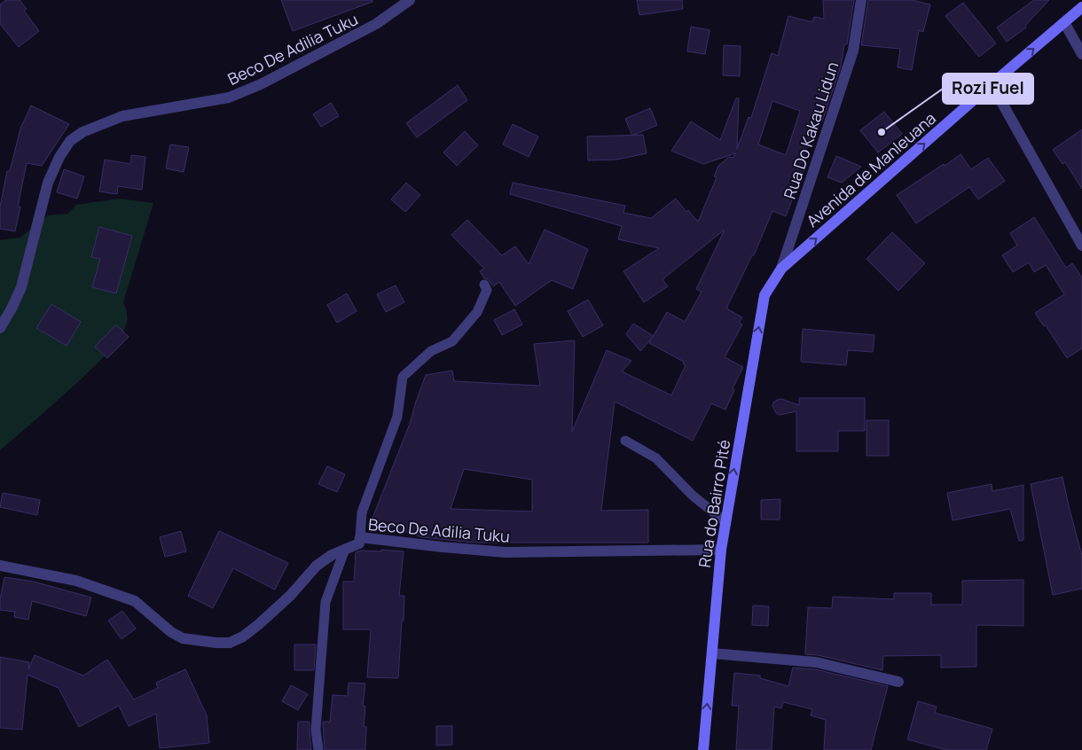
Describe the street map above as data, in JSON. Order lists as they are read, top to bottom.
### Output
{
  "streets": {
    "main road": ["Avenida de Manleuana", "Rua do Bairro Pité"],
    "street": ["Beco De Adilia Tuku", "Rua Do Kakau Lidun"]
  },
  "crossings": [
    ["Beco De Adilia Tuku", "Rua do Bairro Pité"],
    ["Rua Do Kakau Lidun", "Avenida de Manleuana"],
    ["Rua Do Kakau Lidun", "Rua do Bairro Pité"],
    ["Avenida de Manleuana", "Rua do Bairro Pité"]
  ],
  "one_way": ["Avenida de Manleuana", "Rua do Bairro Pité"],
  "places": ["Rozi Fuel"]
}
